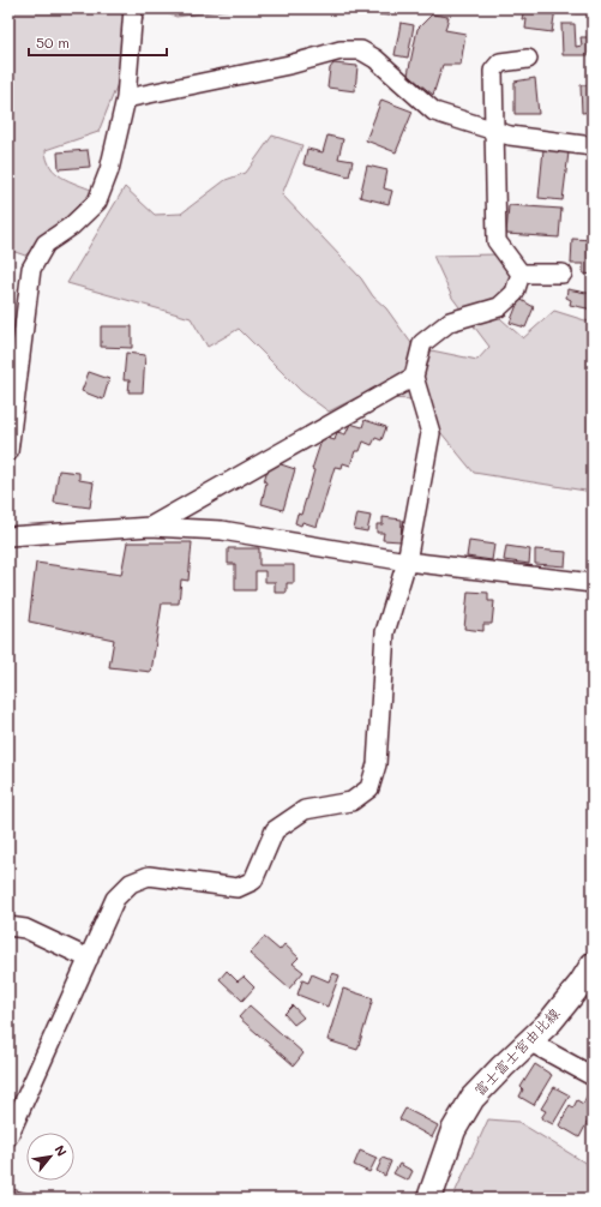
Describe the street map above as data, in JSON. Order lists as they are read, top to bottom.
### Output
{
  "streets": {
    "main road": ["富士富士宮由比線"]
  },
  "scale_bar": "50 m",
  "north": "top right"
}
